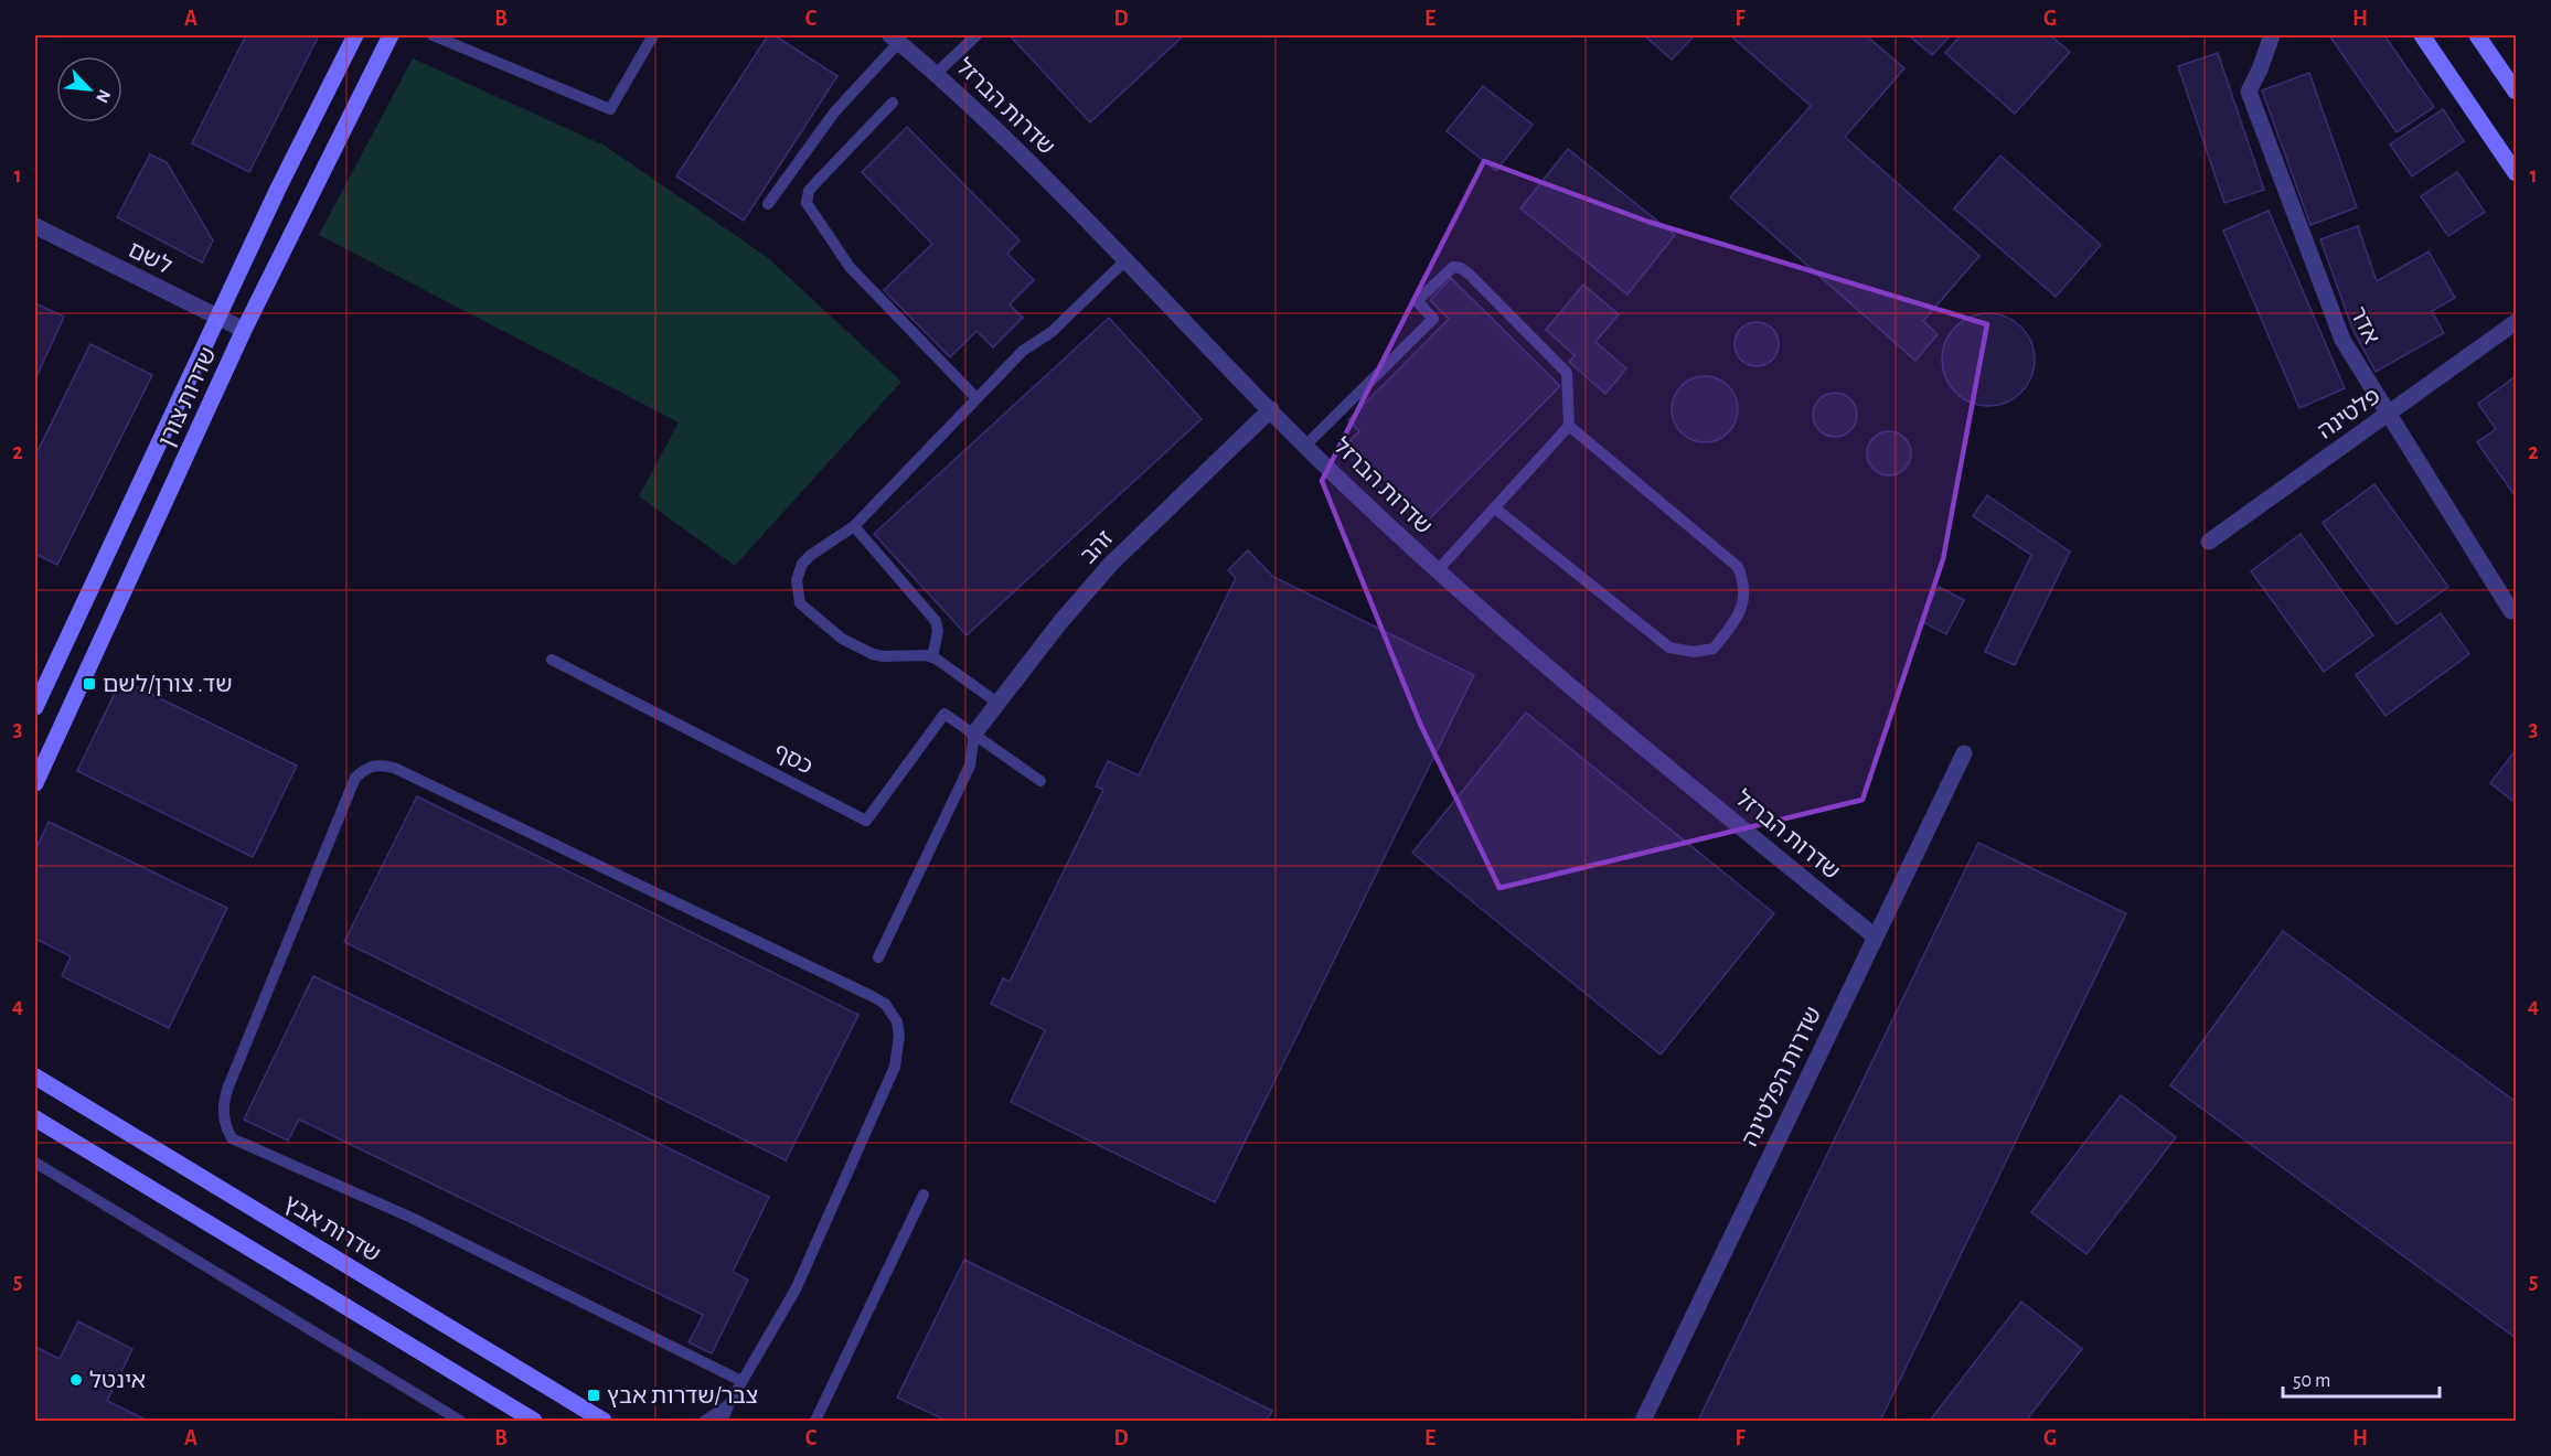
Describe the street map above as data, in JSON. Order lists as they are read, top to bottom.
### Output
{
  "streets": {
    "street": [
      "שדרות הברזל",
      "לשם",
      "אדר",
      "שדרות צורן",
      "פלטינה",
      "זהב",
      "שדרות הפלטינה",
      "שדרות אבץ"
    ],
    "lane": ["כסף"]
  },
  "crossings": [
    ["שדרות הברזל", "זהב"],
    ["שדרות הברזל", "שדרות הפלטינה"],
    ["לשם", "שדרות צורן"],
    ["אדר", "פלטינה"],
    ["זהב", "כסף"]
  ],
  "places": {
    "transit": ["שד. צורן/לשם", "צבר/שדרות אבץ"],
    "other": ["אינטל"]
  },
  "scale_bar": "50 m",
  "north": "bottom right",
  "grid": {
    "columns": [
      "A",
      "B",
      "C",
      "D",
      "E",
      "F",
      "G",
      "H"
    ],
    "rows": [
      "1",
      "2",
      "3",
      "4",
      "5"
    ]
  }
}
